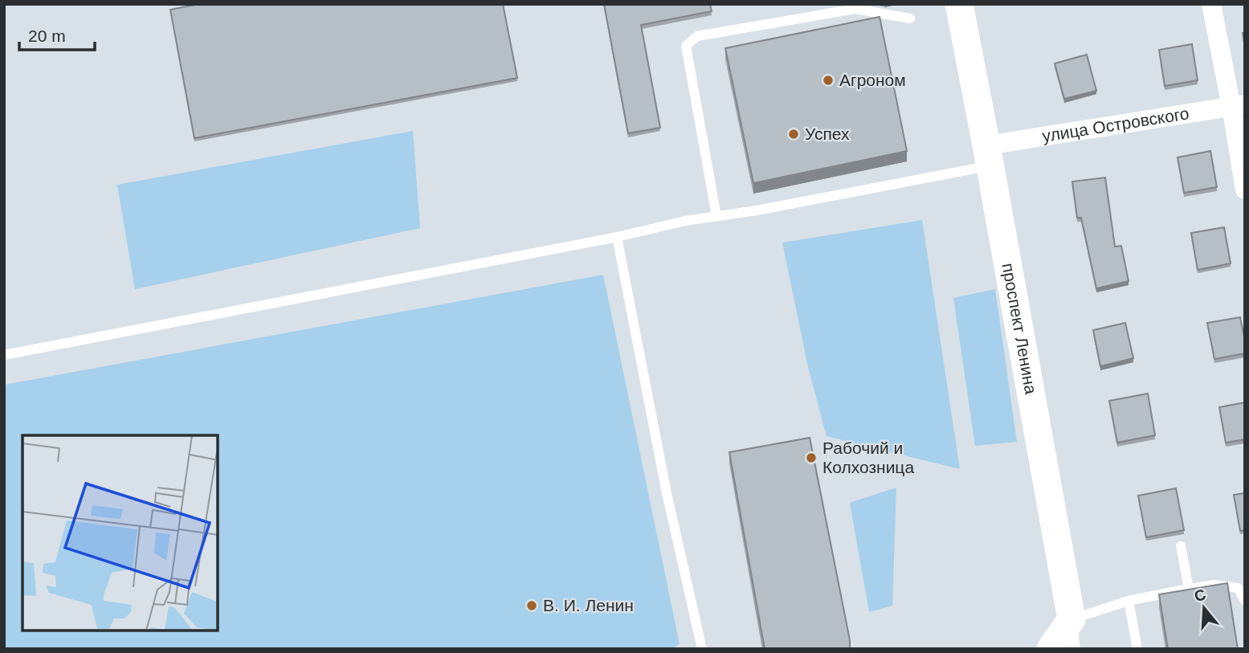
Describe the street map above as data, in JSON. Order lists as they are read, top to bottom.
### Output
{
  "streets": {
    "street": ["улица Островского", "проспект Ленина"]
  },
  "crossings": [
    ["улица Островского", "проспект Ленина"]
  ],
  "places": [
    "Агроном",
    "Успех",
    "Рабочий и Колхозница",
    "В. И. Ленин"
  ],
  "scale_bar": "20 m",
  "north": "top"
}
